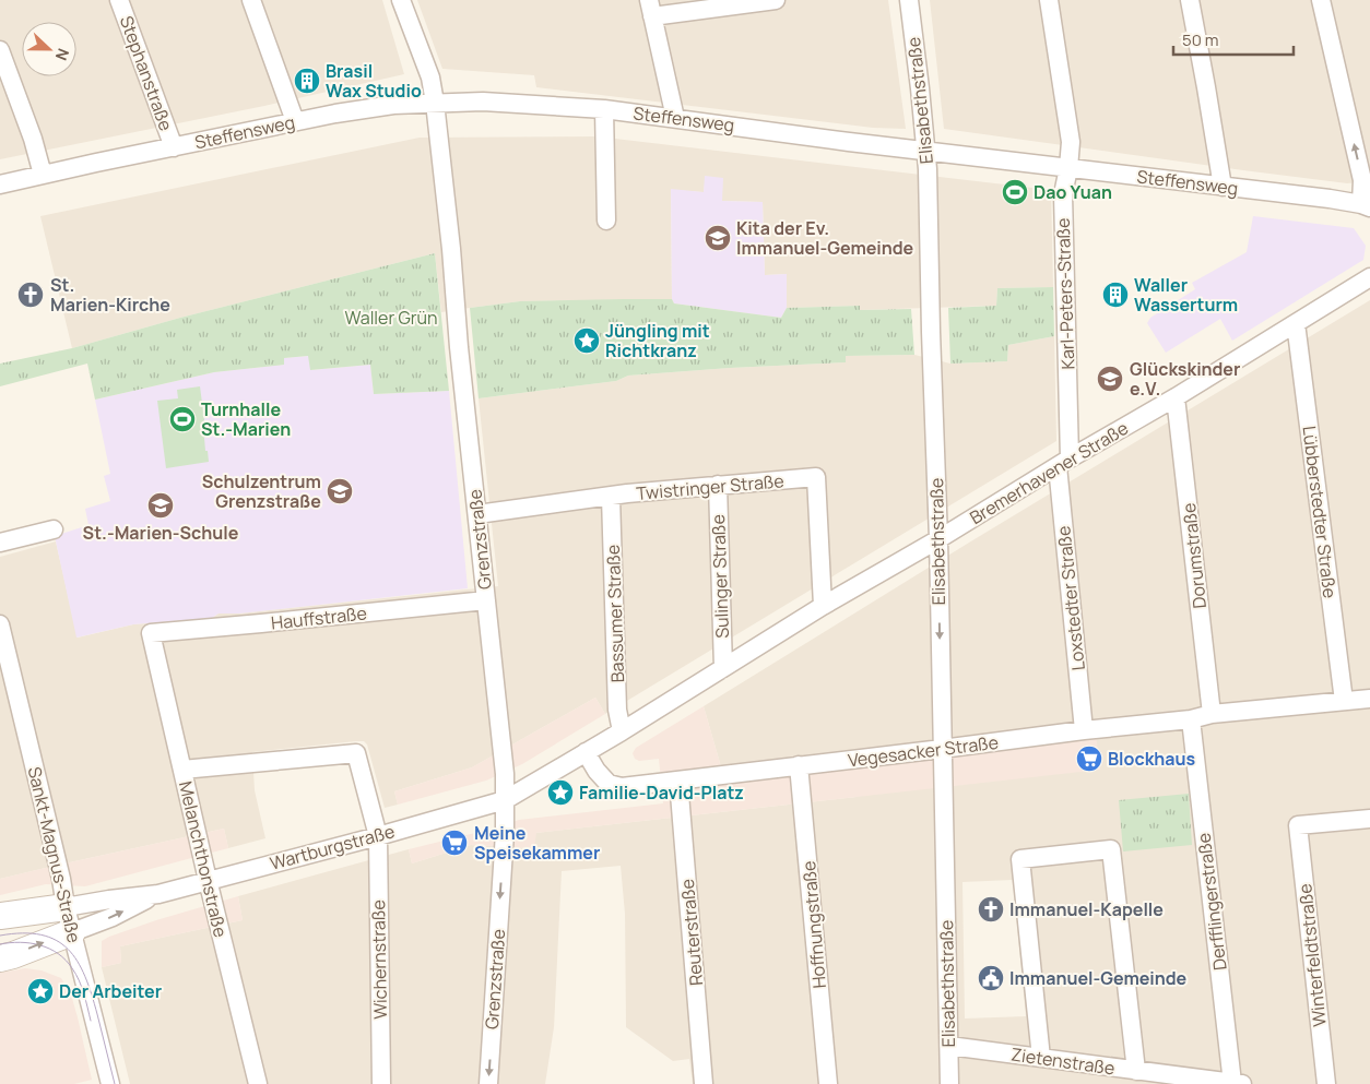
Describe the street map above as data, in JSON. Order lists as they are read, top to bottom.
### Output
{
  "streets": {
    "street": [
      "Stephanstraße",
      "Elisabethstraße",
      "Steffensweg",
      "Karl-Peters-Straße",
      "Bremerhavener Straße",
      "Twistringer Straße",
      "Lübberstedter Straße",
      "Grenzstraße",
      "Dorumstraße",
      "Sulinger Straße",
      "Loxstedter Straße",
      "Bassumer Straße",
      "Hauffstraße",
      "Vegesacker Straße",
      "Wartburgstraße",
      "Sankt-Magnus-Straße",
      "Melanchthonstraße",
      "Derfflingerstraße",
      "Hoffnungstraße",
      "Reuterstraße",
      "Winterfeldtstraße",
      "Wichernstraße",
      "Zietenstraße"
    ]
  },
  "crossings": [
    ["Stephanstraße", "Steffensweg"],
    ["Elisabethstraße", "Steffensweg"],
    ["Elisabethstraße", "Bremerhavener Straße"],
    ["Elisabethstraße", "Vegesacker Straße"],
    ["Elisabethstraße", "Zietenstraße"],
    ["Steffensweg", "Karl-Peters-Straße"],
    ["Steffensweg", "Grenzstraße"],
    ["Karl-Peters-Straße", "Bremerhavener Straße"],
    ["Karl-Peters-Straße", "Loxstedter Straße"],
    ["Bremerhavener Straße", "Twistringer Straße"],
    ["Bremerhavener Straße", "Lübberstedter Straße"],
    ["Bremerhavener Straße", "Dorumstraße"],
    ["Bremerhavener Straße", "Sulinger Straße"],
    ["Bremerhavener Straße", "Loxstedter Straße"],
    ["Bremerhavener Straße", "Bassumer Straße"],
    ["Bremerhavener Straße", "Vegesacker Straße"],
    ["Twistringer Straße", "Grenzstraße"],
    ["Twistringer Straße", "Sulinger Straße"],
    ["Twistringer Straße", "Bassumer Straße"],
    ["Lübberstedter Straße", "Vegesacker Straße"],
    ["Grenzstraße", "Hauffstraße"],
    ["Grenzstraße", "Wartburgstraße"],
    ["Dorumstraße", "Vegesacker Straße"],
    ["Loxstedter Straße", "Vegesacker Straße"],
    ["Hauffstraße", "Melanchthonstraße"],
    ["Vegesacker Straße", "Derfflingerstraße"],
    ["Vegesacker Straße", "Hoffnungstraße"],
    ["Vegesacker Straße", "Reuterstraße"],
    ["Wartburgstraße", "Sankt-Magnus-Straße"],
    ["Wartburgstraße", "Melanchthonstraße"],
    ["Wartburgstraße", "Wichernstraße"],
    ["Melanchthonstraße", "Wichernstraße"],
    ["Derfflingerstraße", "Zietenstraße"]
  ],
  "parks": ["Waller Grün"],
  "places": {
    "building": ["Brasil Wax Studio", "Waller Wasserturm"],
    "sports": ["Dao Yuan", "Turnhalle St.-Marien"],
    "school or university": [
      "Kita der Ev. Immanuel-Gemeinde",
      "Glückskinder e.V.",
      "Schulzentrum Grenzstraße",
      "St.-Marien-Schule"
    ],
    "church": ["St. Marien-Kirche", "Immanuel-Kapelle"],
    "place": ["Jüngling mit Richtkranz", "Familie-David-Platz", "Der Arbeiter"],
    "supermarket": ["Blockhaus", "Meine Speisekammer"],
    "public building": ["Immanuel-Gemeinde"]
  },
  "scale_bar": "50 m",
  "north": "right"
}
